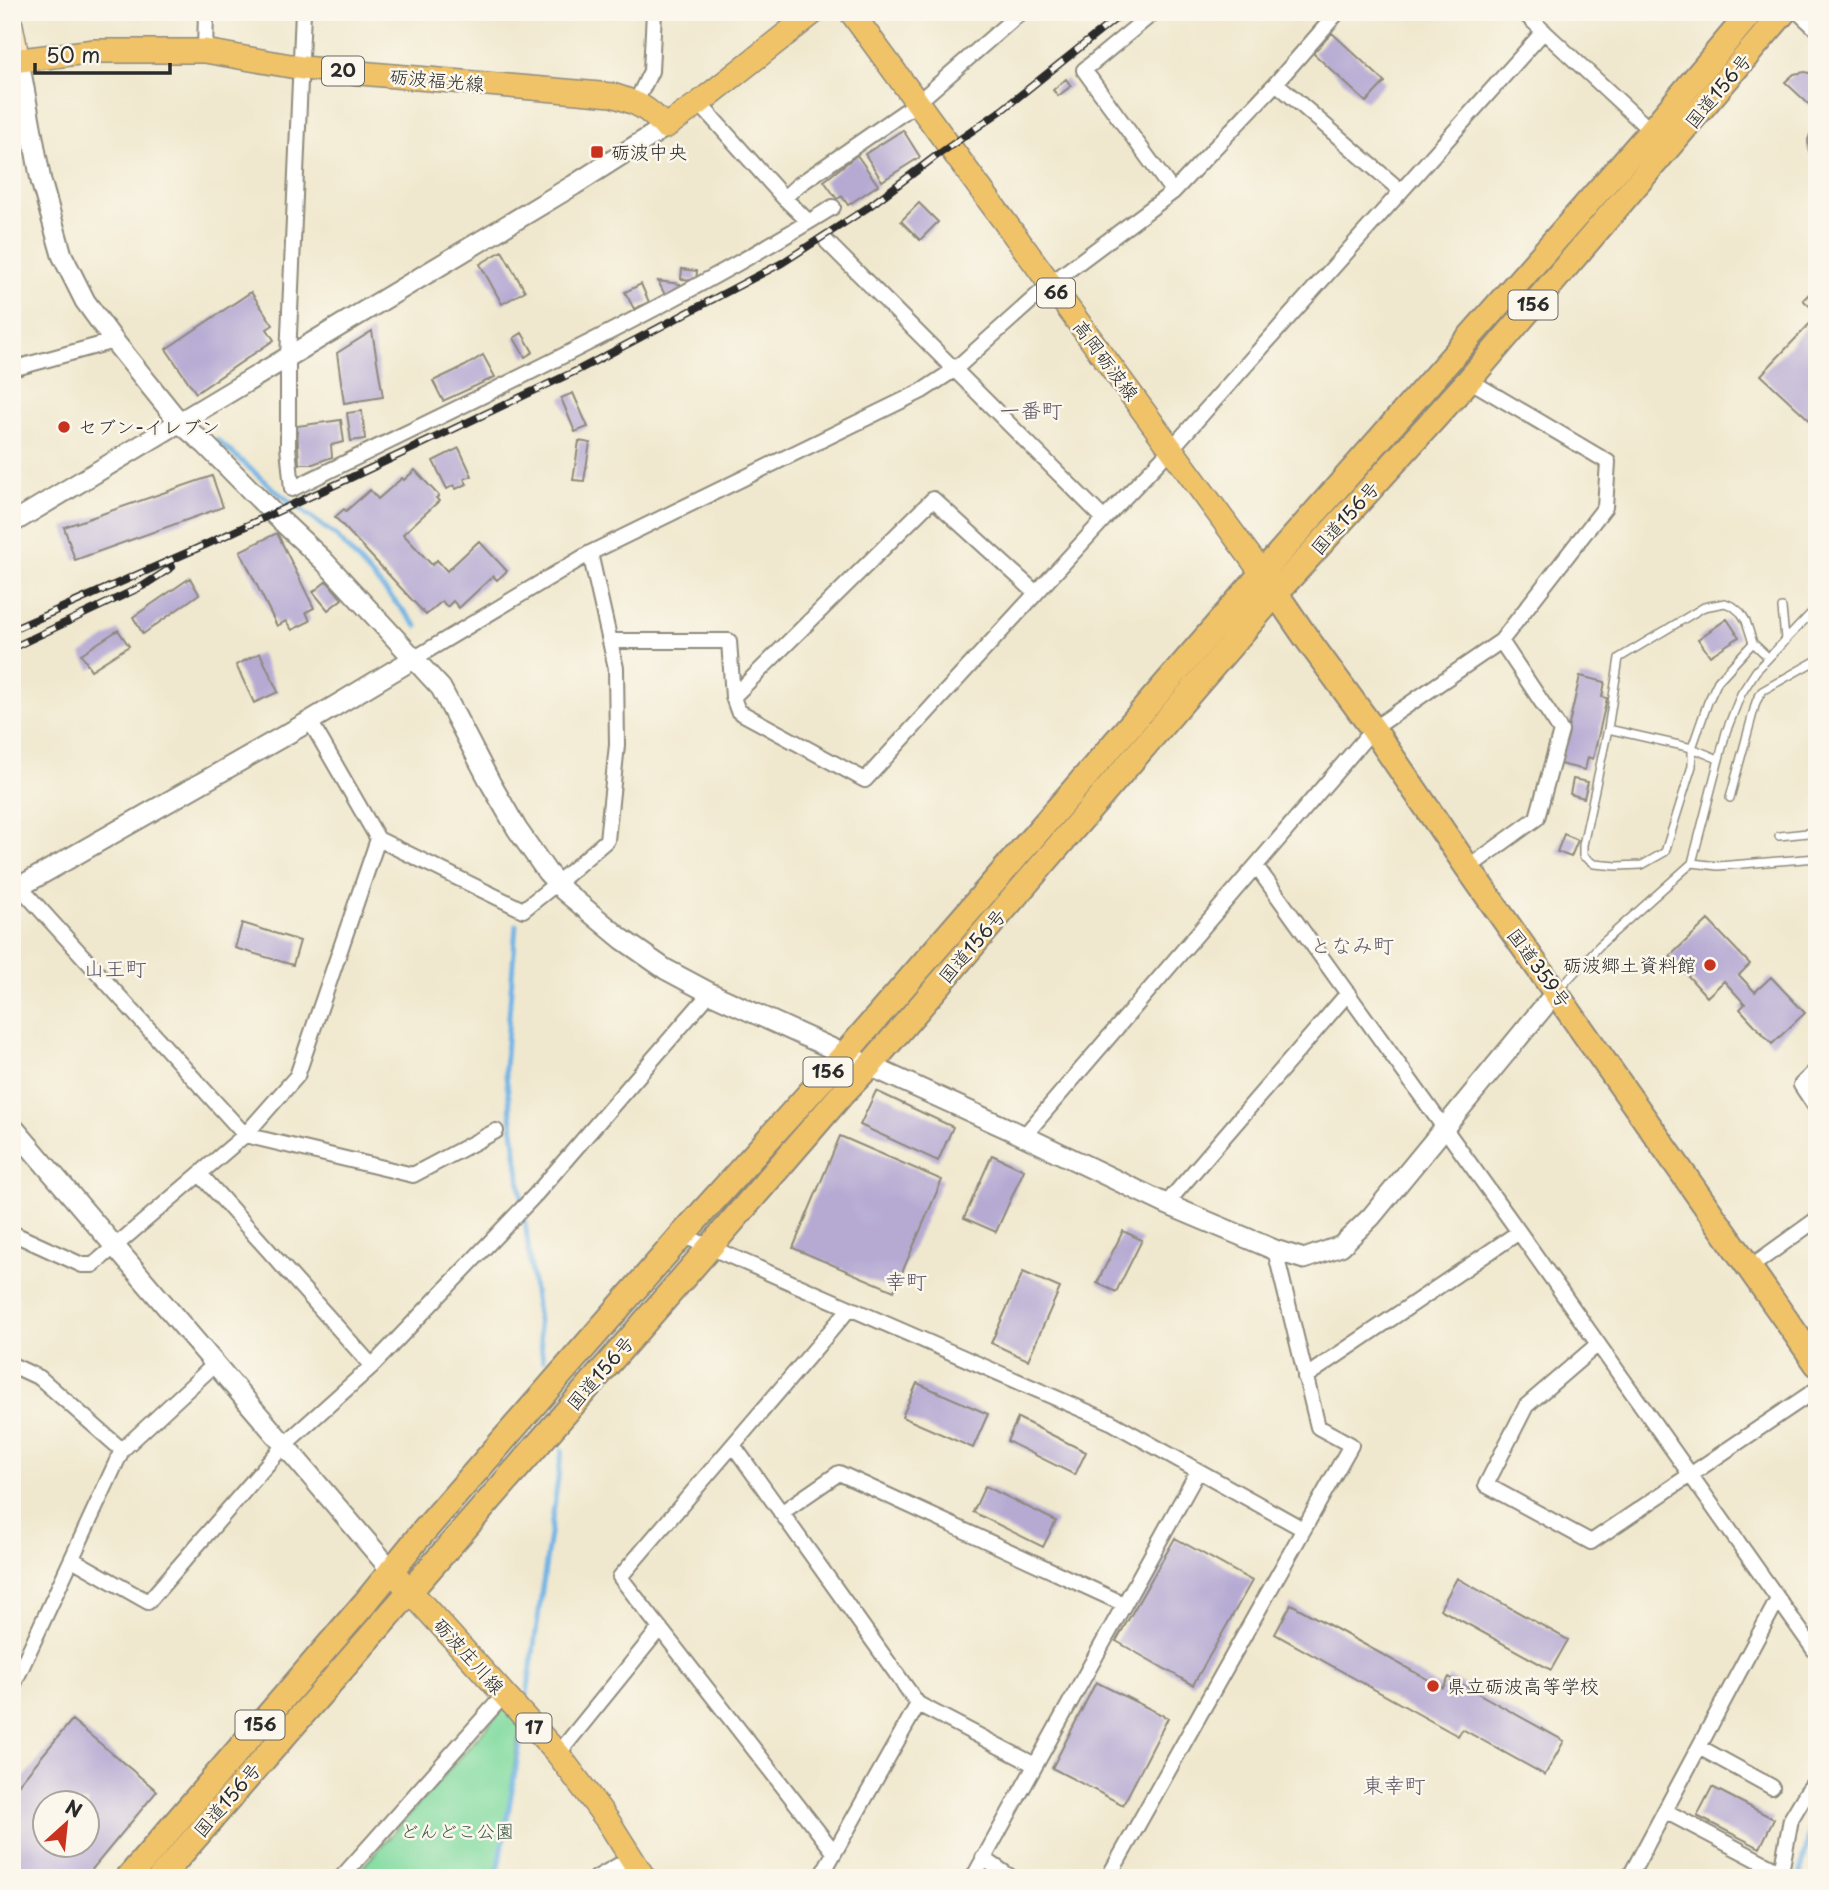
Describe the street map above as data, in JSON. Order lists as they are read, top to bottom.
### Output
{
  "streets": {
    "highway": ["国道156号", "156", "国道359号"],
    "main road": [
      "20",
      "砺波福光線",
      "66",
      "高岡砺波線",
      "砺波庄川線",
      "17"
    ]
  },
  "crossings": [
    ["国道156号", "高岡砺波線"],
    ["国道156号", "国道359号"],
    ["国道156号", "砺波庄川線"],
    ["高岡砺波線", "国道359号"]
  ],
  "districts": [
    "一番町",
    "となみ町",
    "山王町",
    "幸町",
    "東幸町"
  ],
  "parks": ["どんどこ公園"],
  "places": {
    "transit": ["砺波中央"],
    "other": ["セブン-イレブン", "砺波郷土資料館", "県立砺波高等学校"]
  },
  "scale_bar": "50 m",
  "north": "top right"
}
